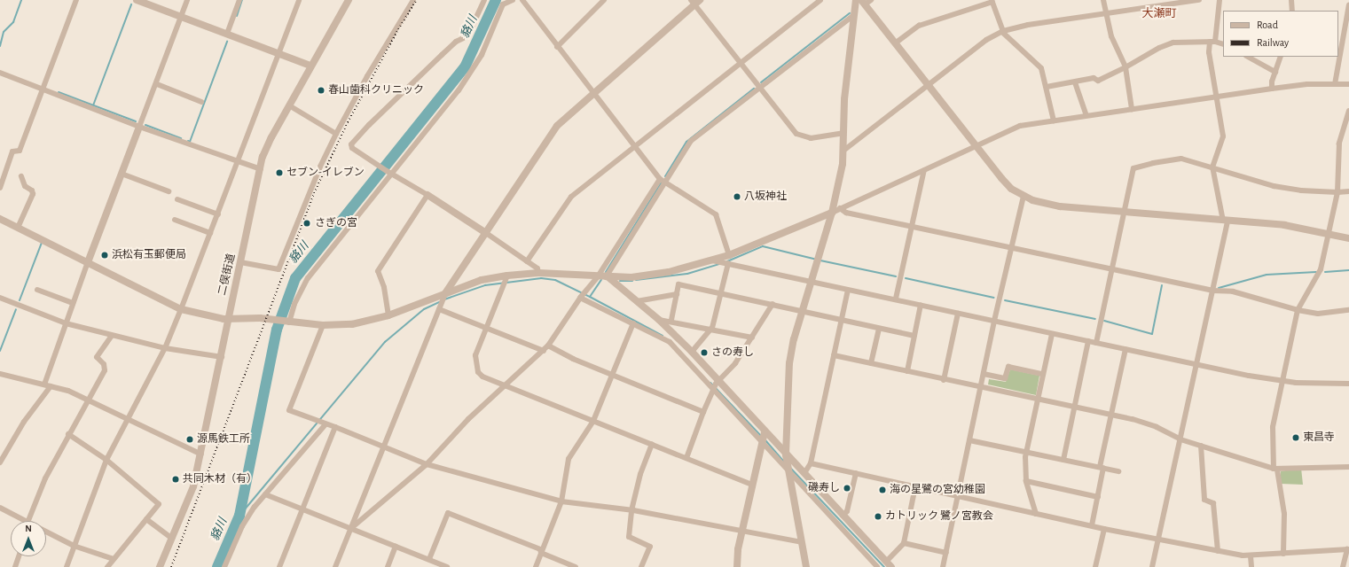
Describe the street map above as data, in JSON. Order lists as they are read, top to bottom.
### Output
{
  "streets": {
    "street": ["二俣街道"]
  },
  "districts": ["大瀬町"],
  "water": ["貉川"],
  "places": [
    "春山歯科クリニック",
    "セブン-イレブン",
    "八坂神社",
    "さぎの宮",
    "浜松有玉郵便局",
    "さの寿し",
    "東昌寺",
    "源馬鉄工所",
    "共同木材（有）",
    "磯寿し",
    "海の星鷺の宮幼稚園",
    "カトリック 鷺ノ宮教会"
  ],
  "legend": ["Road", "Railway"],
  "north": "top"
}
